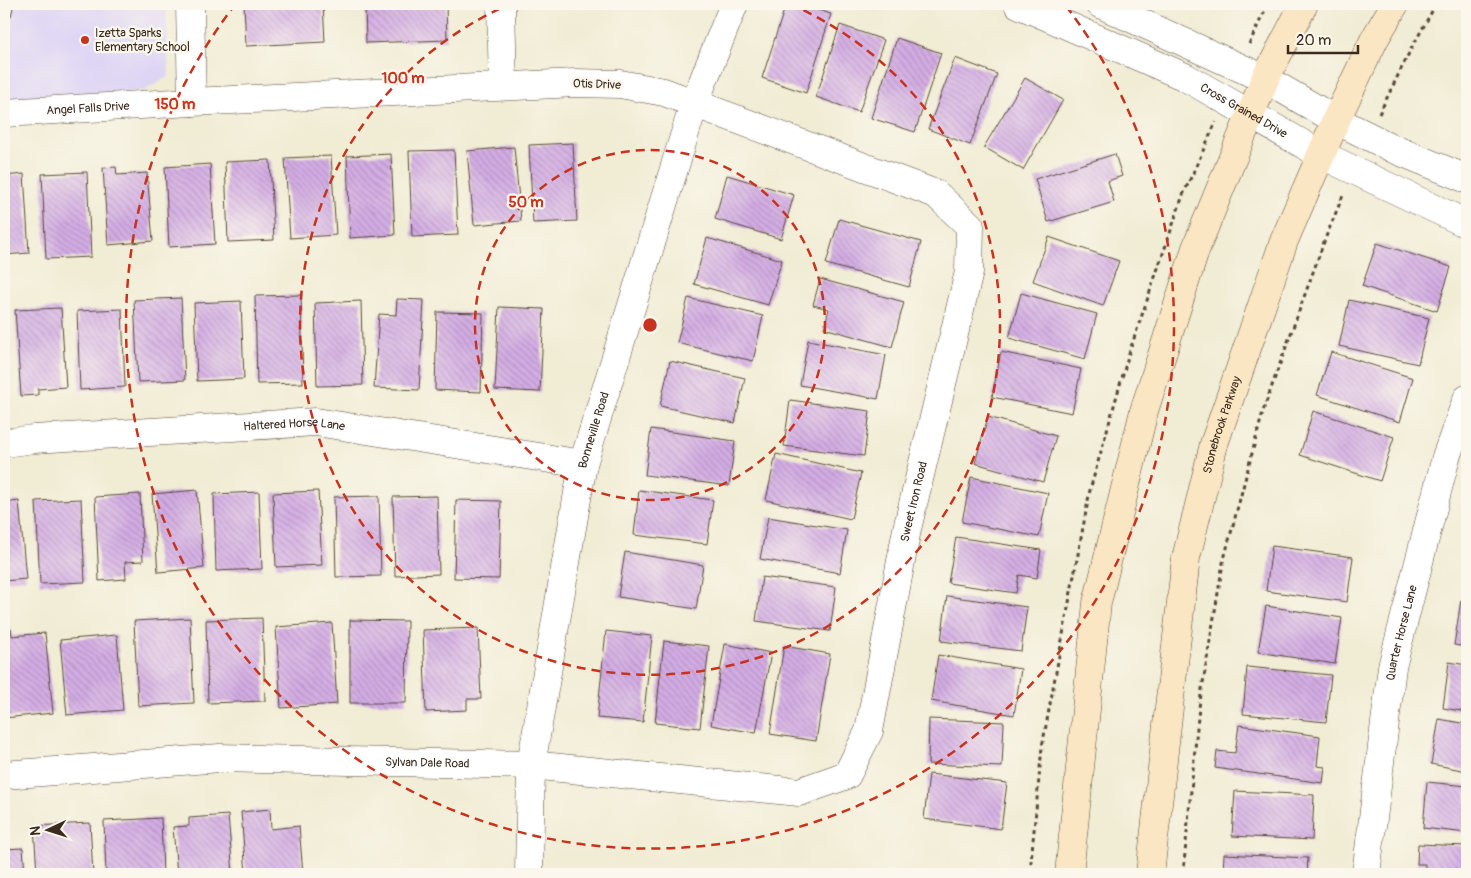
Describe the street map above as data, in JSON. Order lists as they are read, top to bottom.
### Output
{
  "streets": {
    "main road": ["Stonebrook Parkway"],
    "street": [
      "Otis Drive",
      "Angel Falls Drive",
      "Cross Grained Drive",
      "Haltered Horse Lane",
      "Bonneville Road",
      "Sweet Iron Road",
      "Quarter Horse Lane",
      "Sylvan Dale Road"
    ]
  },
  "crossings": [
    ["Otis Drive", "Angel Falls Drive"],
    ["Otis Drive", "Bonneville Road"],
    ["Otis Drive", "Sweet Iron Road"],
    ["Cross Grained Drive", "Stonebrook Parkway"],
    ["Haltered Horse Lane", "Bonneville Road"],
    ["Bonneville Road", "Sylvan Dale Road"],
    ["Sweet Iron Road", "Sylvan Dale Road"]
  ],
  "places": ["Izetta Sparks Elementary School"],
  "scale_bar": "20 m",
  "north": "left",
  "rings": ["100 m", "150 m", "50 m"]
}
